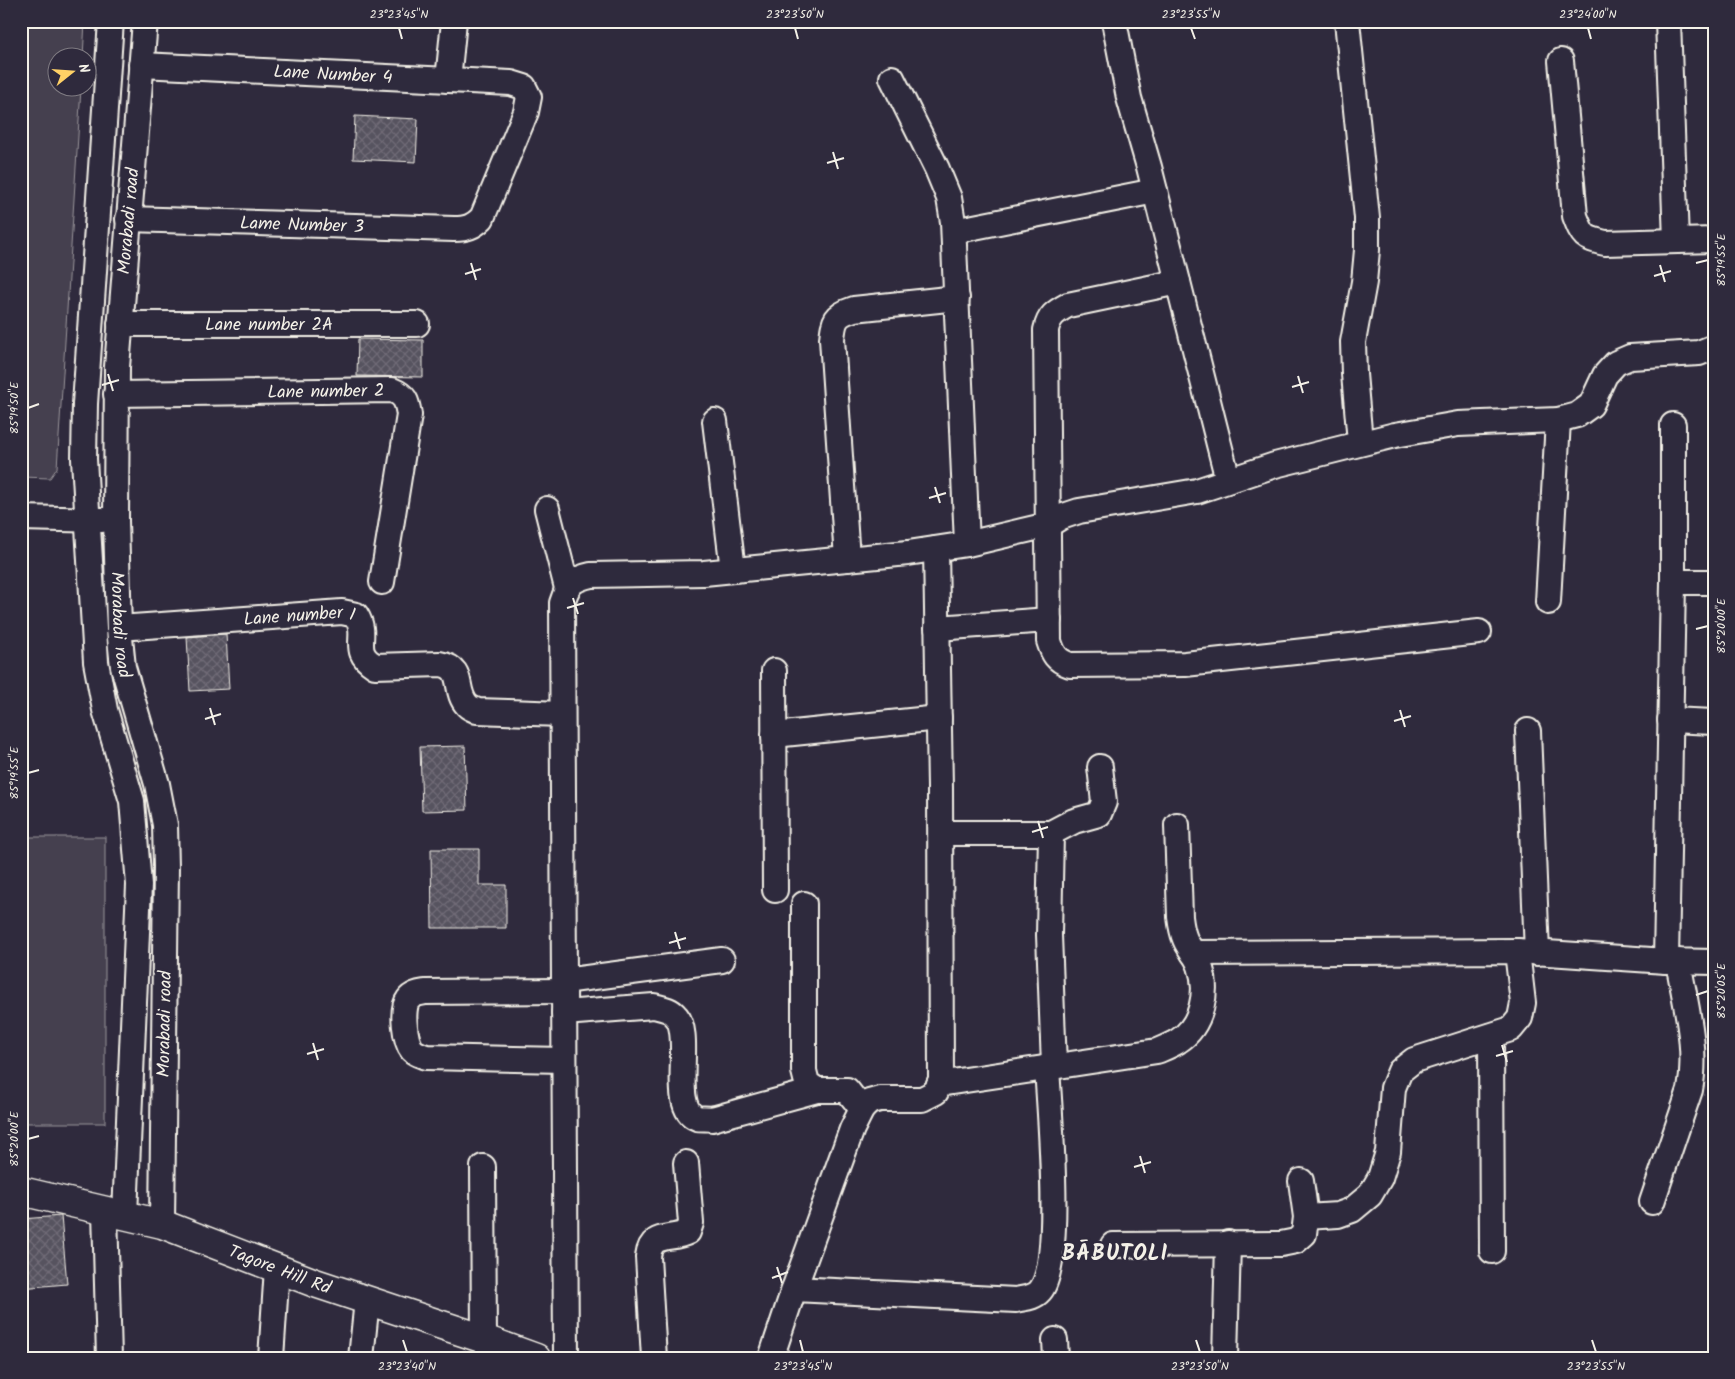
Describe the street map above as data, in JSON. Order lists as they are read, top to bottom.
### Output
{
  "streets": {
    "main road": ["Tagore Hill Rd"],
    "street": [
      "Lane Number 4",
      "Morabadi road",
      "Lame Number 3",
      "Lane number 2A",
      "Lane number 2",
      "Lane number 1"
    ]
  },
  "crossings": [
    ["Lane Number 4", "Morabadi road"],
    ["Lane Number 4", "Lame Number 3"],
    ["Morabadi road", "Lame Number 3"],
    ["Morabadi road", "Lane number 2A"],
    ["Morabadi road", "Lane number 2"],
    ["Morabadi road", "Lane number 1"],
    ["Morabadi road", "Tagore Hill Rd"]
  ],
  "districts": ["BĀBUTOLI"],
  "north": "right",
  "coordinates": [
    "23°23'45\"N",
    "23°23'50\"N",
    "23°23'55\"N",
    "23°24'00\"N",
    "85°19'55\"E",
    "85°19'50\"E",
    "85°20'00\"E",
    "85°20'05\"E",
    "23°23'40\"N"
  ]
}
